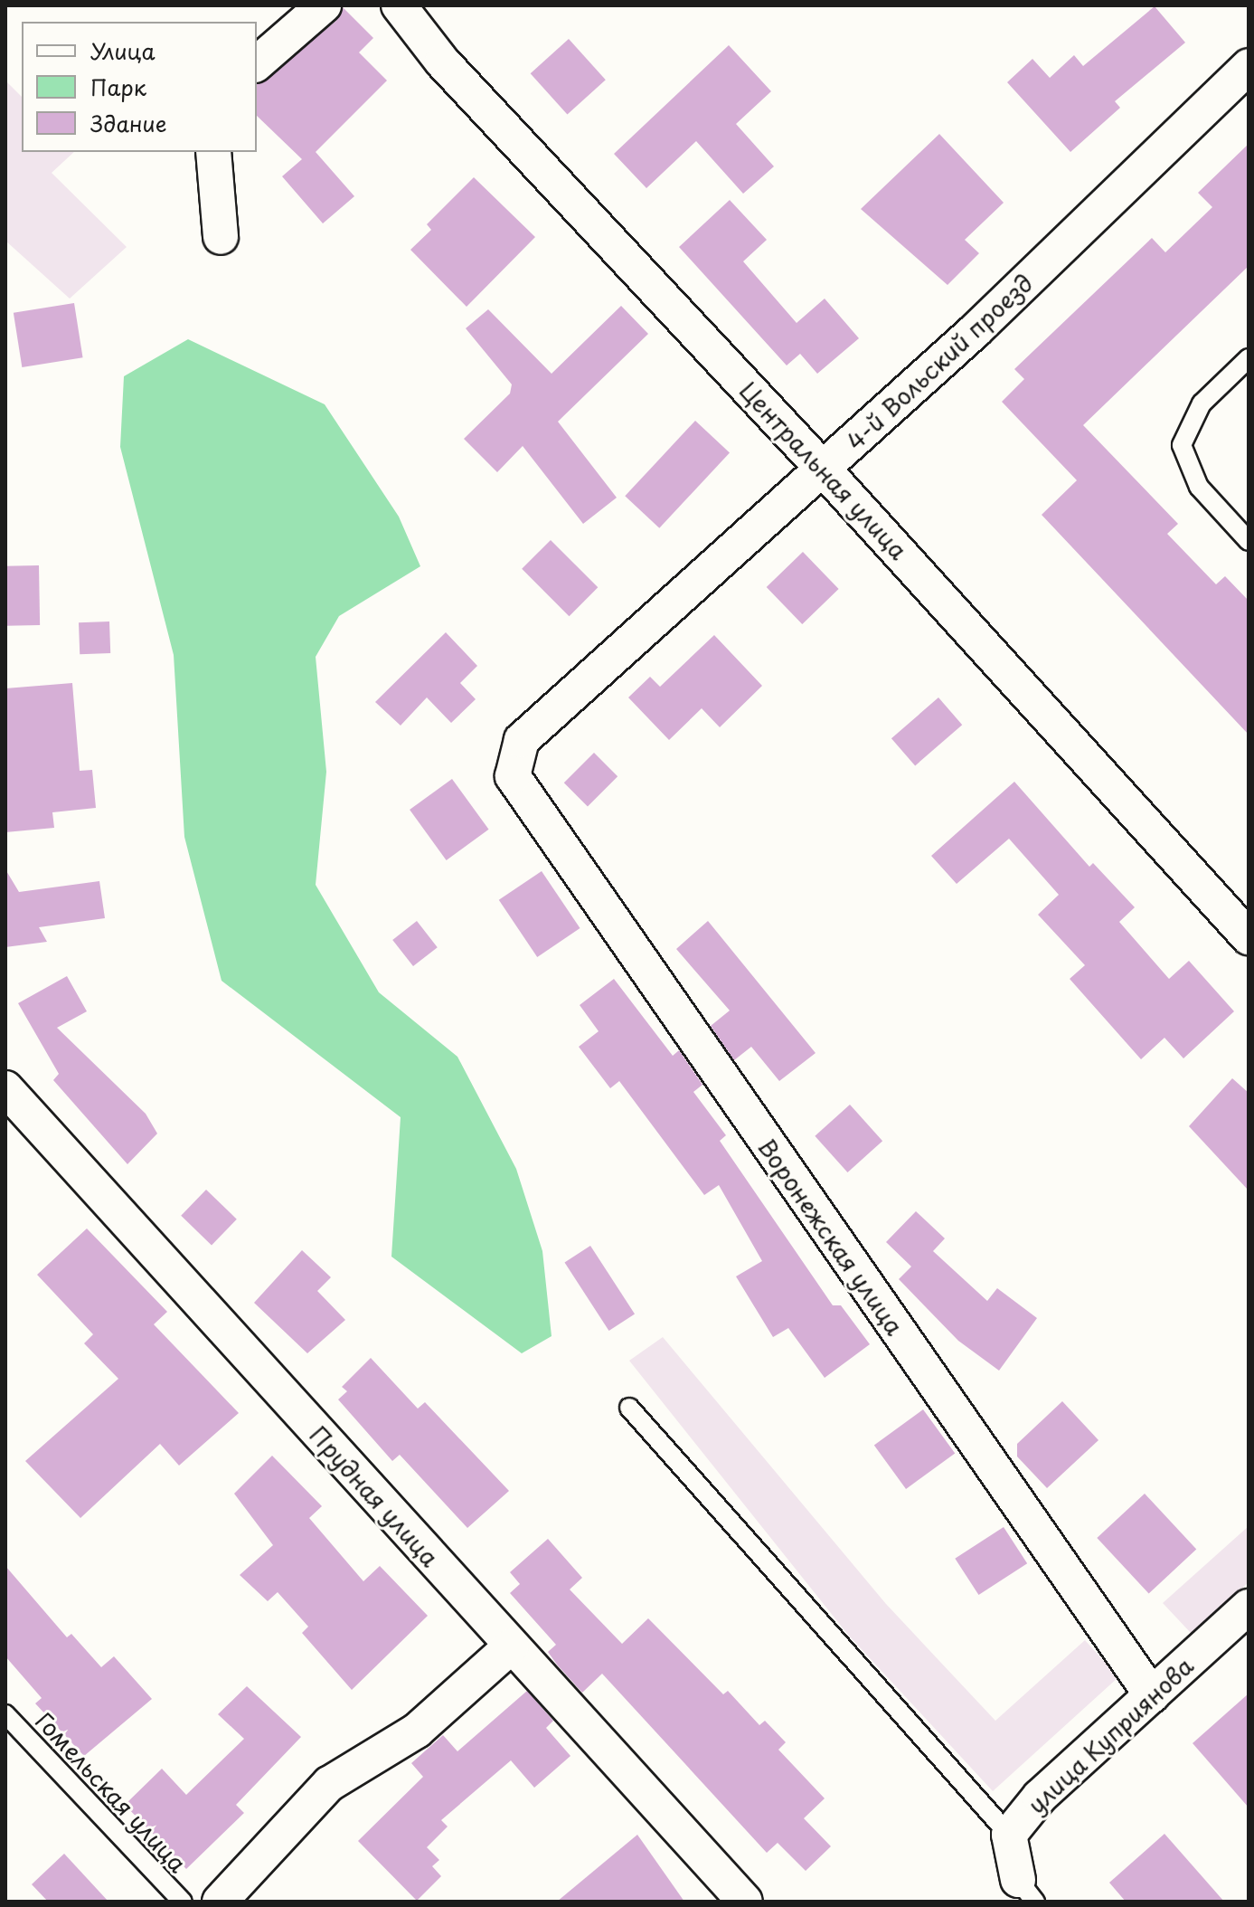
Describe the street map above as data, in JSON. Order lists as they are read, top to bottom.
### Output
{
  "streets": {
    "street": [
      "4-й Вольский проезд",
      "Центральная улица",
      "Воронежская улица",
      "Прудная улица",
      "улица Куприянова"
    ],
    "lane": ["Гомельская улица"]
  },
  "crossings": [
    ["4-й Вольский проезд", "Центральная улица"],
    ["4-й Вольский проезд", "Воронежская улица"],
    ["Воронежская улица", "улица Куприянова"]
  ],
  "legend": ["Улица", "Парк", "Здание"]
}
